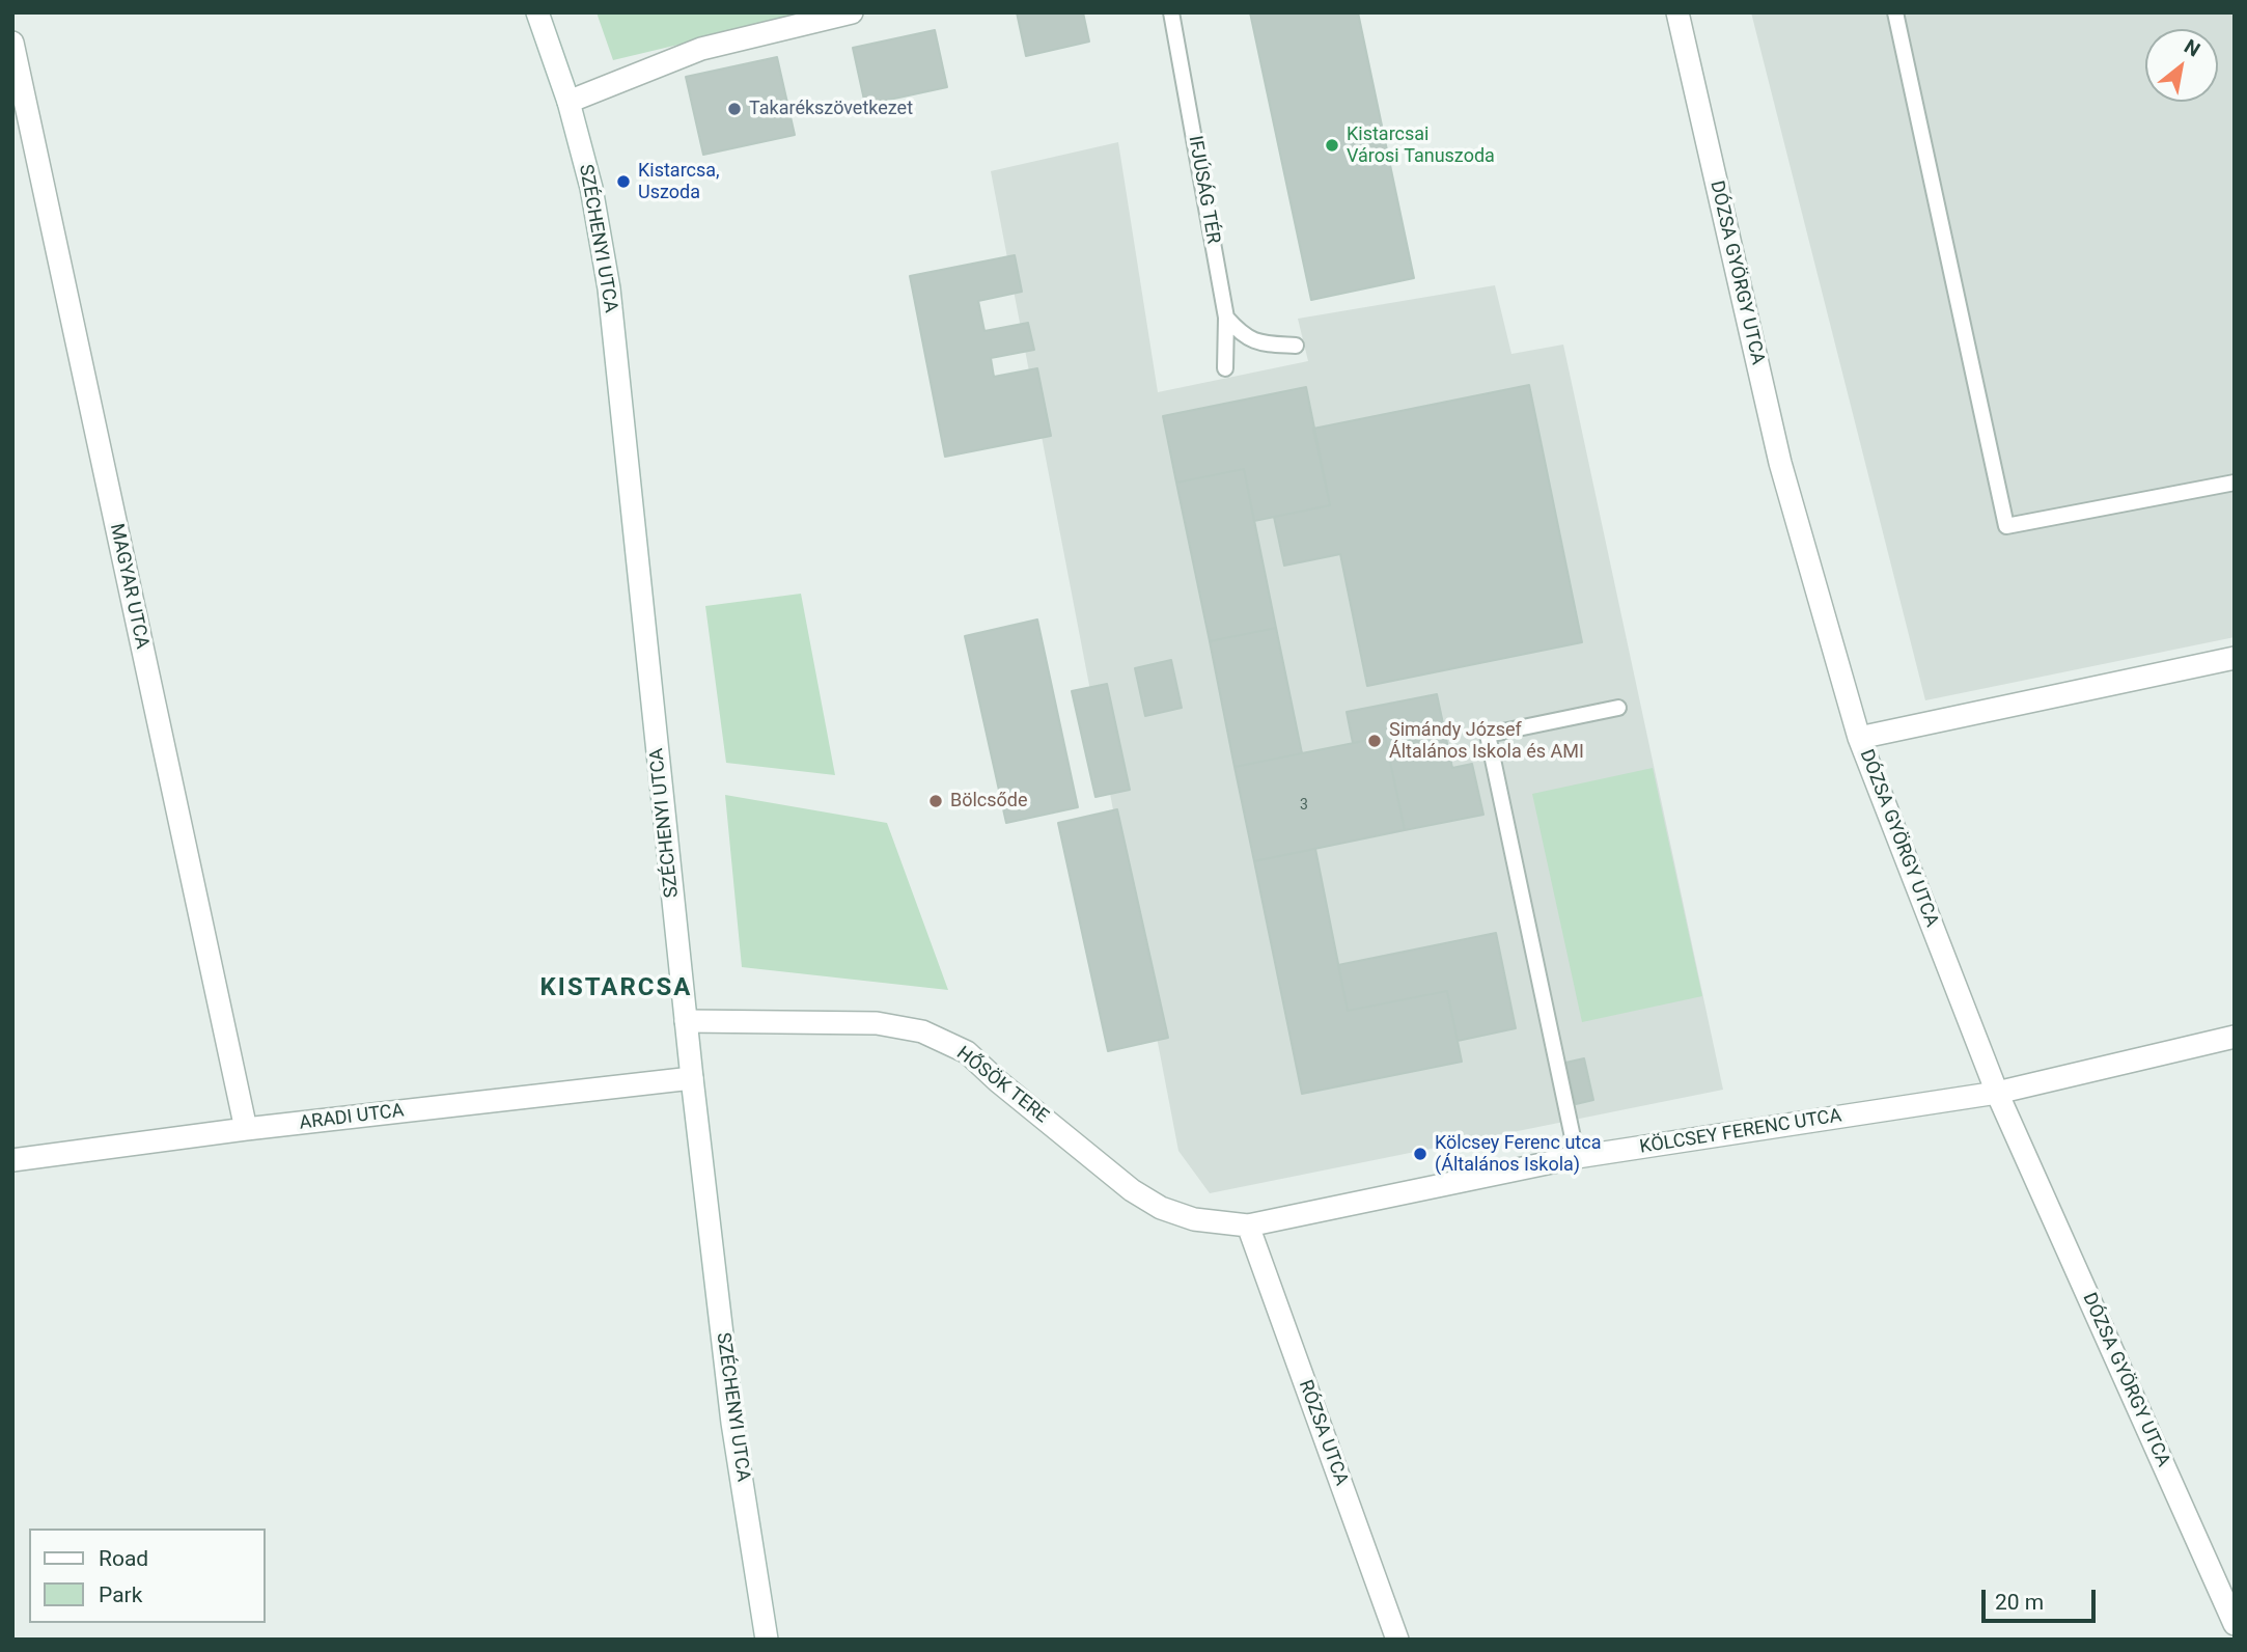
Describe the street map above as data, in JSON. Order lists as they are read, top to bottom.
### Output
{
  "streets": {
    "street": [
      "SZÉCHENYI UTCA",
      "DÓZSA GYÖRGY UTCA",
      "MAGYAR UTCA",
      "HŐSÖK TERE",
      "ARADI UTCA",
      "KÖLCSEY FERENC UTCA",
      "RÓZSA UTCA"
    ],
    "lane": ["IFJÚSÁG TÉR"]
  },
  "crossings": [
    ["SZÉCHENYI UTCA", "HŐSÖK TERE"],
    ["SZÉCHENYI UTCA", "ARADI UTCA"],
    ["DÓZSA GYÖRGY UTCA", "KÖLCSEY FERENC UTCA"],
    ["MAGYAR UTCA", "ARADI UTCA"],
    ["HŐSÖK TERE", "KÖLCSEY FERENC UTCA"],
    ["HŐSÖK TERE", "RÓZSA UTCA"],
    ["KÖLCSEY FERENC UTCA", "RÓZSA UTCA"]
  ],
  "districts": ["KISTARCSA"],
  "places": [
    "Takarékszövetkezet",
    "Kistarcsai Városi Tanuszoda",
    "Kistarcsa, Uszoda",
    "Simándy József Általános Iskola és AMI",
    "Bölcsőde",
    "Kölcsey Ferenc utca (Általános Iskola)"
  ],
  "house_numbers": ["3"],
  "legend": ["Road", "Park"],
  "scale_bar": "20 m",
  "north": "top right"
}
